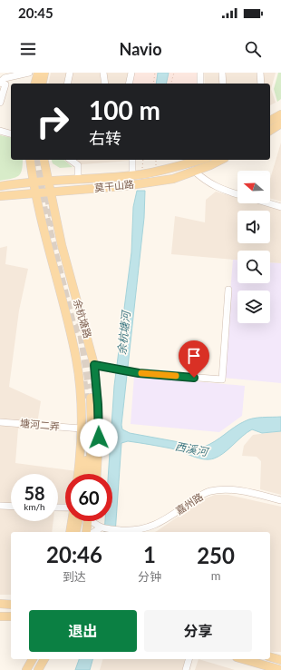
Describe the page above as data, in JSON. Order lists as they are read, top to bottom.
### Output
{
  "streets": {
    "main road": ["莫干山路", "余杭塘路"],
    "street": ["塘河二弄", "嘉州路"]
  },
  "crossings": [
    ["莫干山路", "余杭塘路"],
    ["余杭塘路", "塘河二弄"]
  ],
  "water": ["余杭塘河", "西溪河"],
  "north": "left",
  "page": {
    "status": "20:45",
    "header": "Navio",
    "turn": ["100 m", "右转"],
    "speed": "58 km/h",
    "limit": "60",
    "eta": [
      "20:46",
      "到达",
      "1",
      "分钟",
      "250",
      "m"
    ],
    "buttons": ["退出", "分享"]
  }
}
